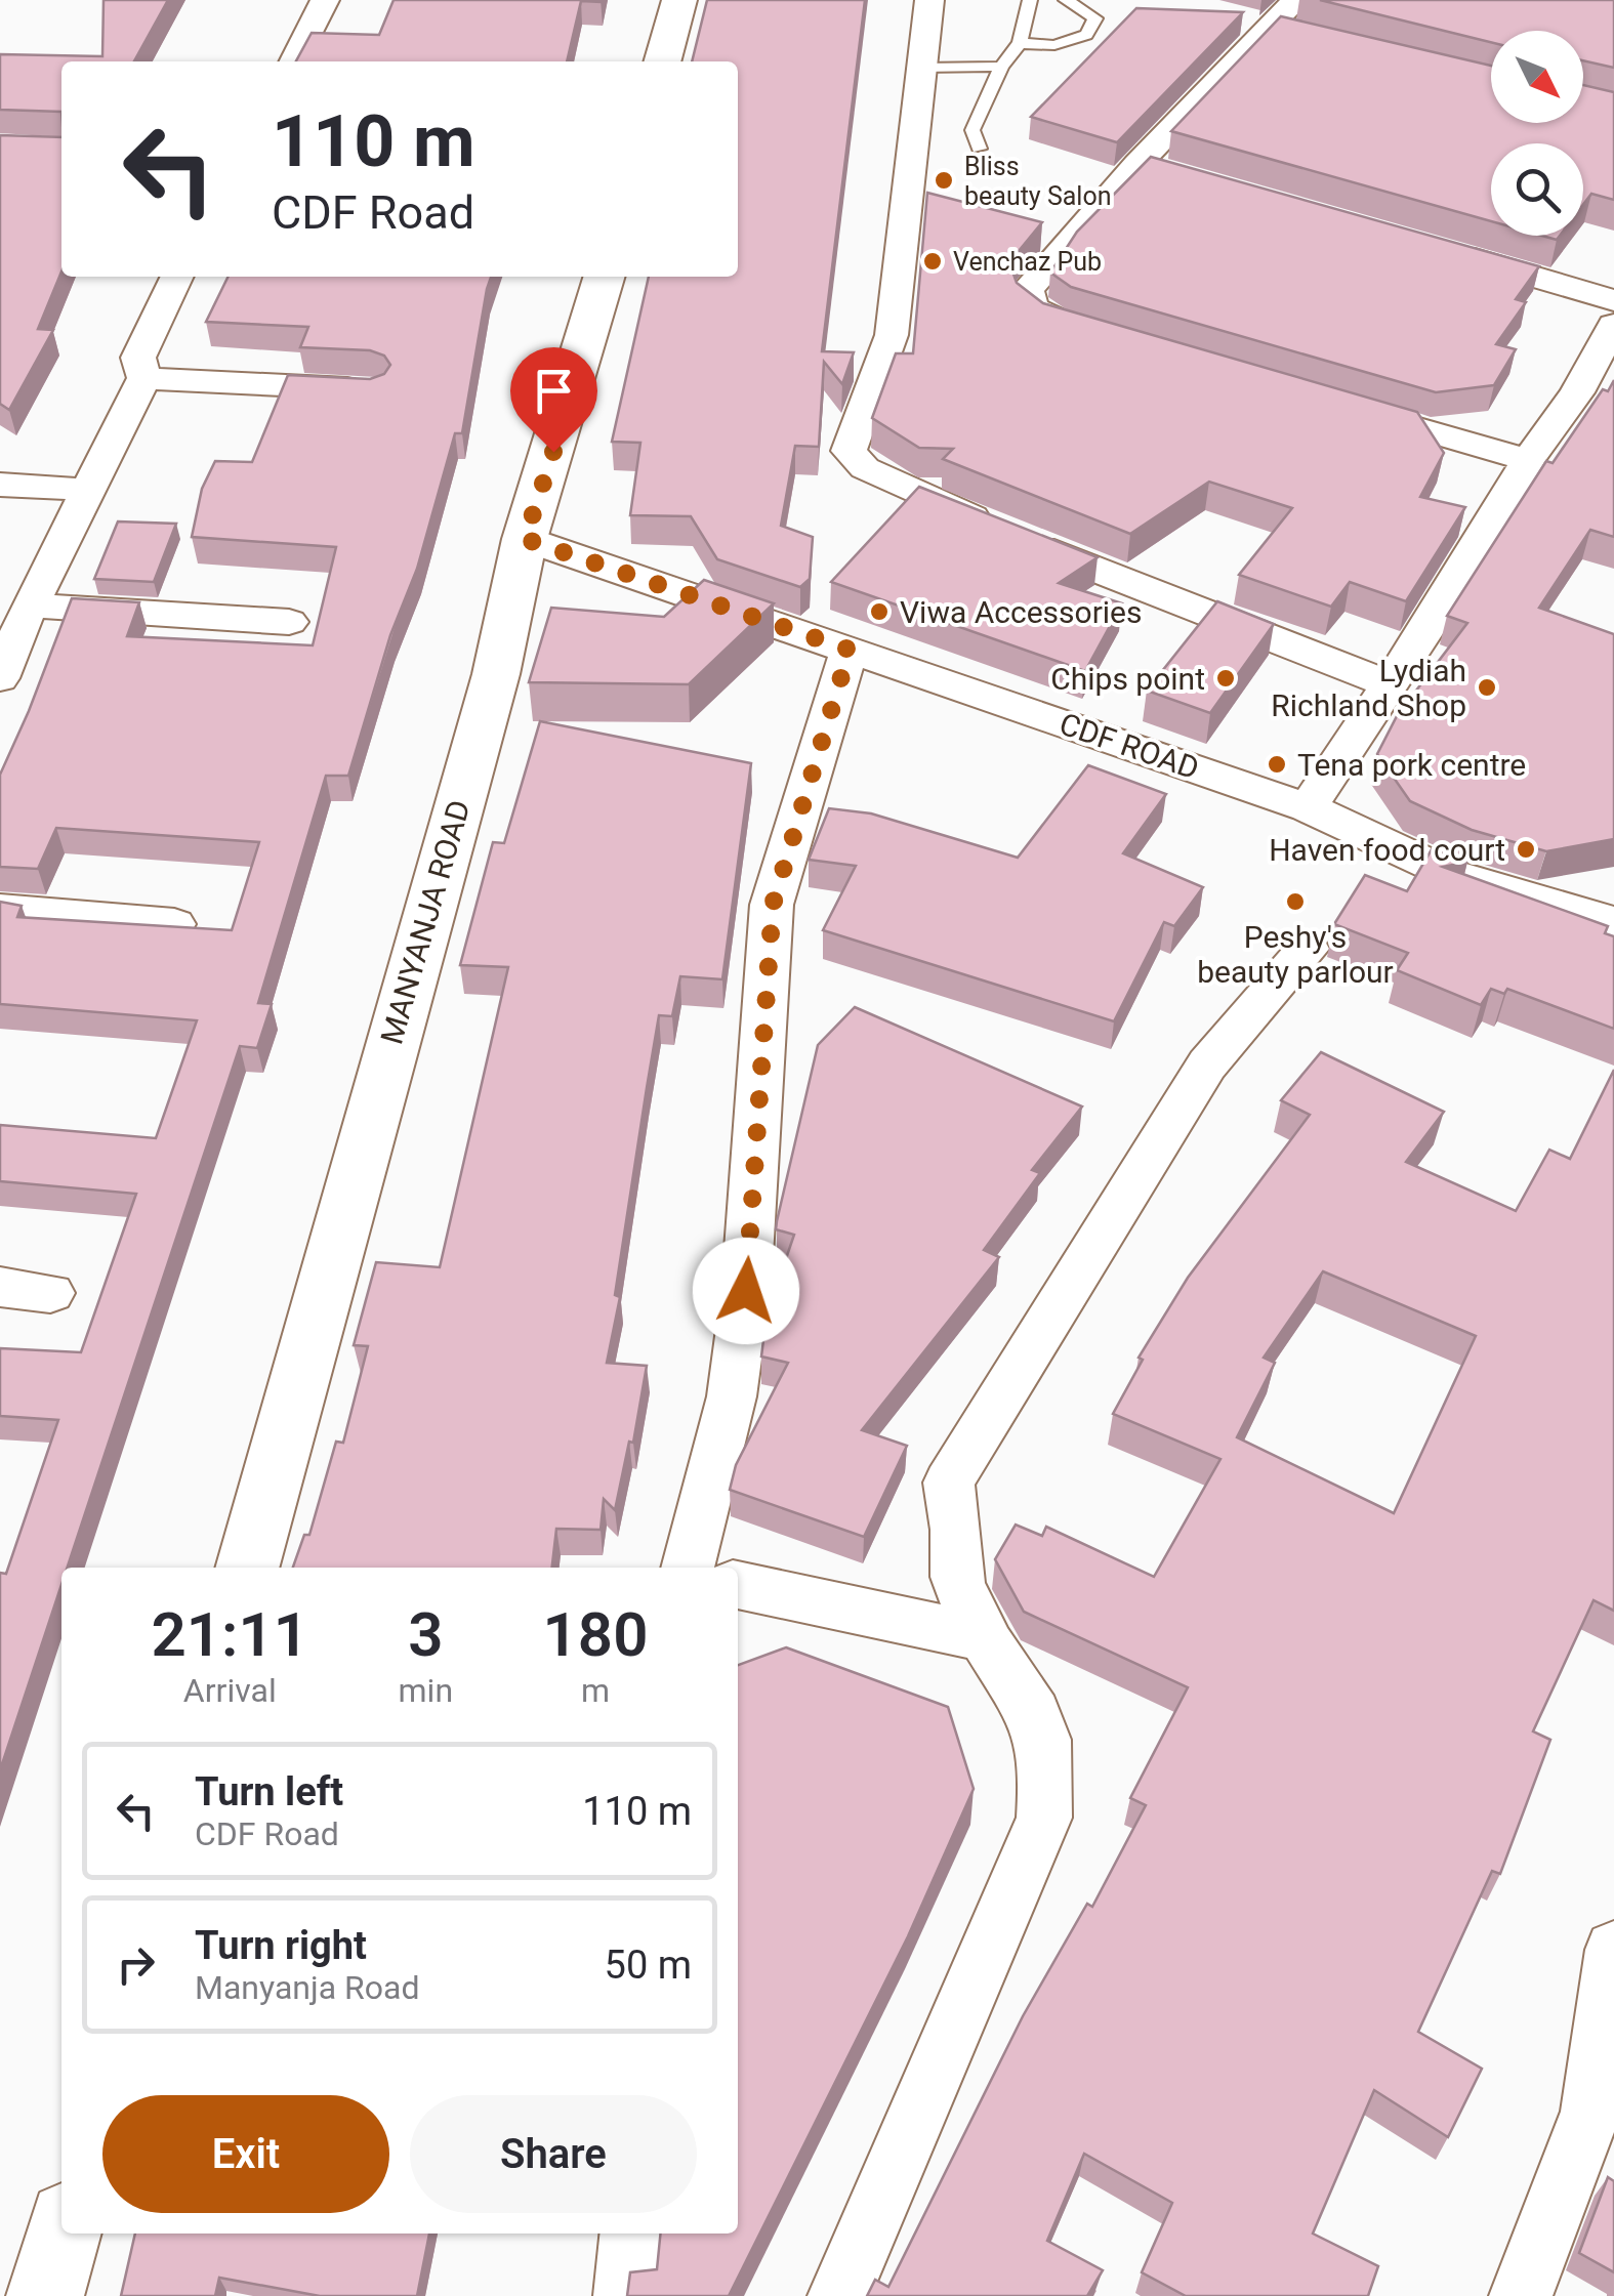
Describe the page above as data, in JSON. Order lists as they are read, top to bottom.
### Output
{
  "streets": {
    "main road": ["MANYANJA ROAD"],
    "street": ["CDF ROAD"]
  },
  "crossings": [
    ["CDF ROAD", "MANYANJA ROAD"]
  ],
  "places": [
    "Bliss beauty Salon",
    "Venchaz Pub",
    "Viwa Accessories",
    "Chips point",
    "Lydiah Richland Shop",
    "Tena pork centre",
    "Haven food court",
    "Peshy's beauty parlour"
  ],
  "north": "bottom right",
  "page": {
    "turn": ["110 m", "CDF Road"],
    "eta": [
      "21:11",
      "Arrival",
      "3",
      "min",
      "180",
      "m"
    ],
    "list": [
      {
        "name": "Turn left",
        "note": "CDF Road",
        "value": "110 m"
      },
      {
        "name": "Turn right",
        "note": "Manyanja Road",
        "value": "50 m"
      }
    ],
    "buttons": ["Exit", "Share"]
  }
}
